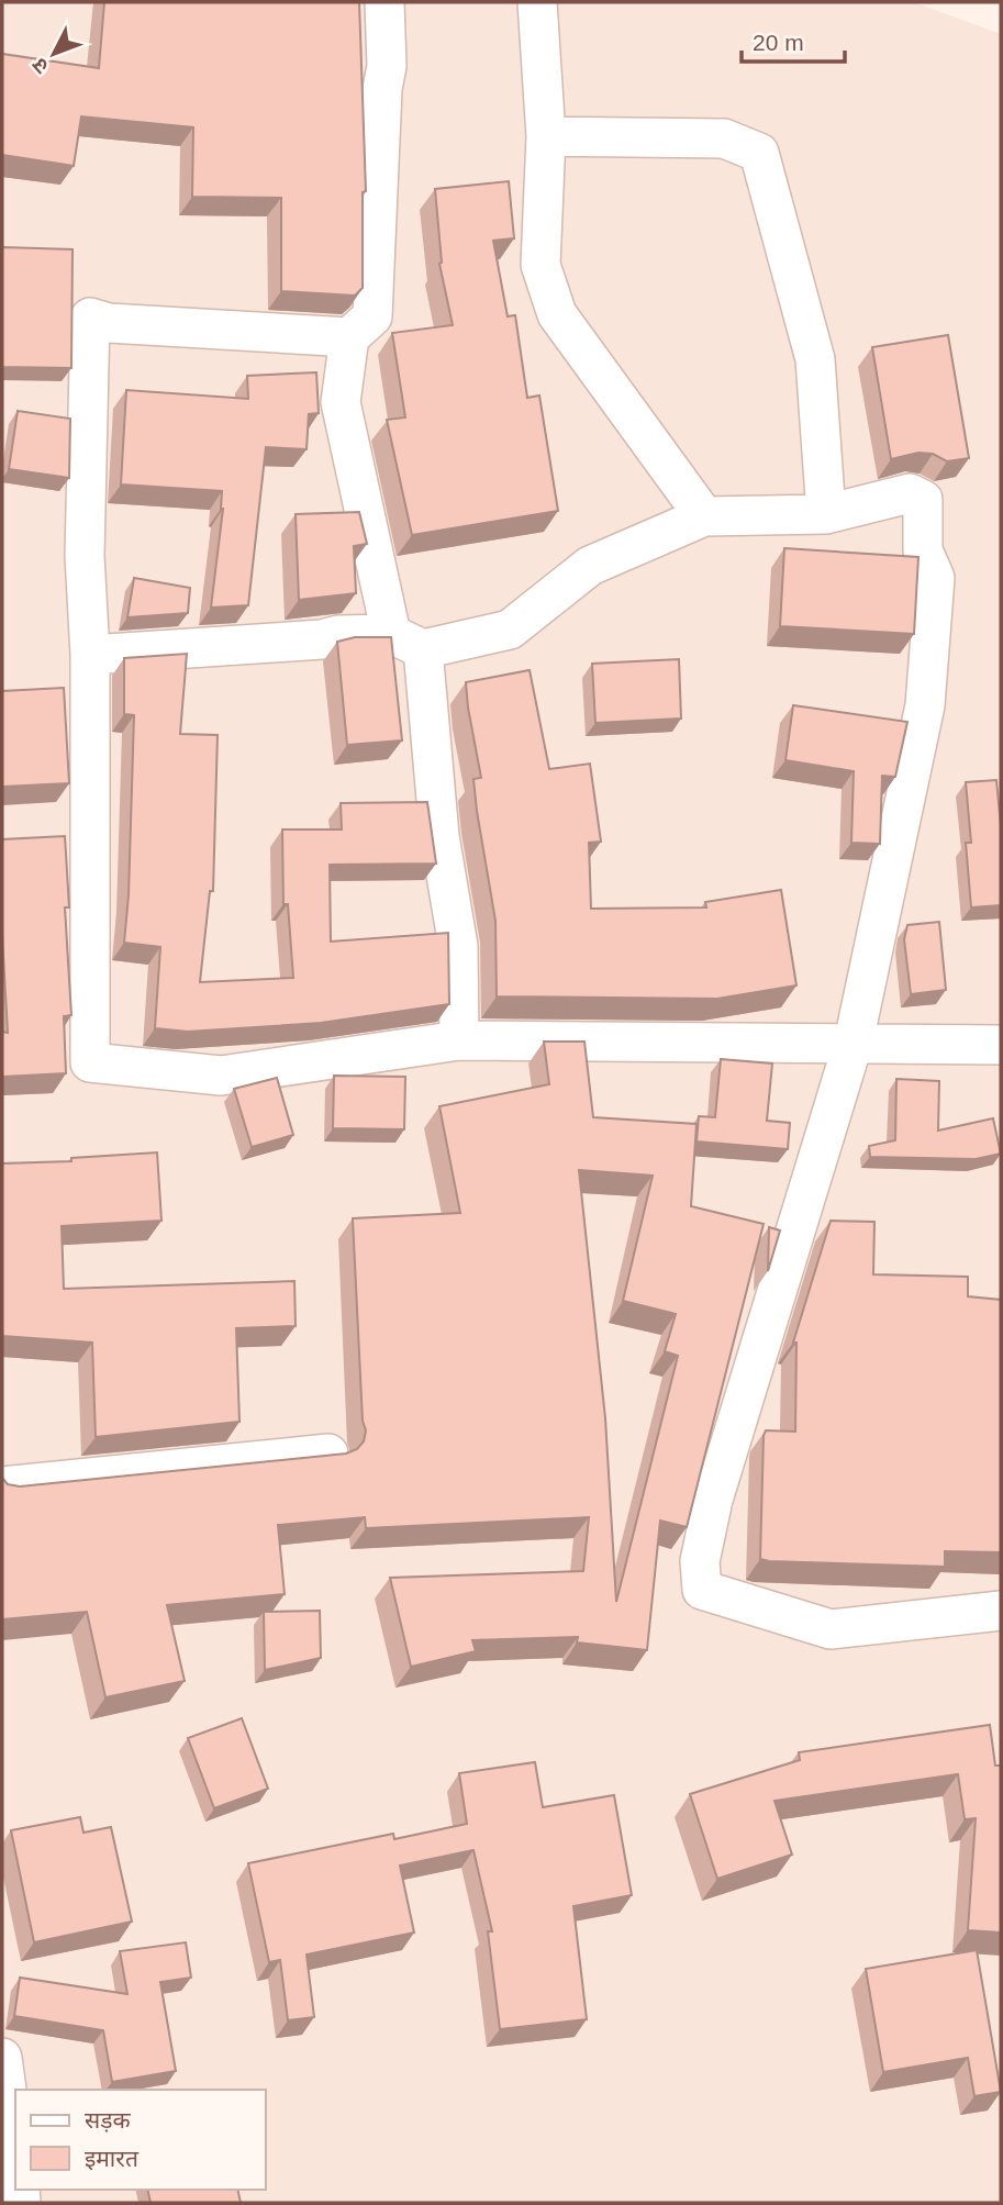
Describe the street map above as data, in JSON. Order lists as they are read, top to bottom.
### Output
{
  "legend": ["सड़क", "इमारत"],
  "scale_bar": "20 m",
  "north": "bottom left"
}
